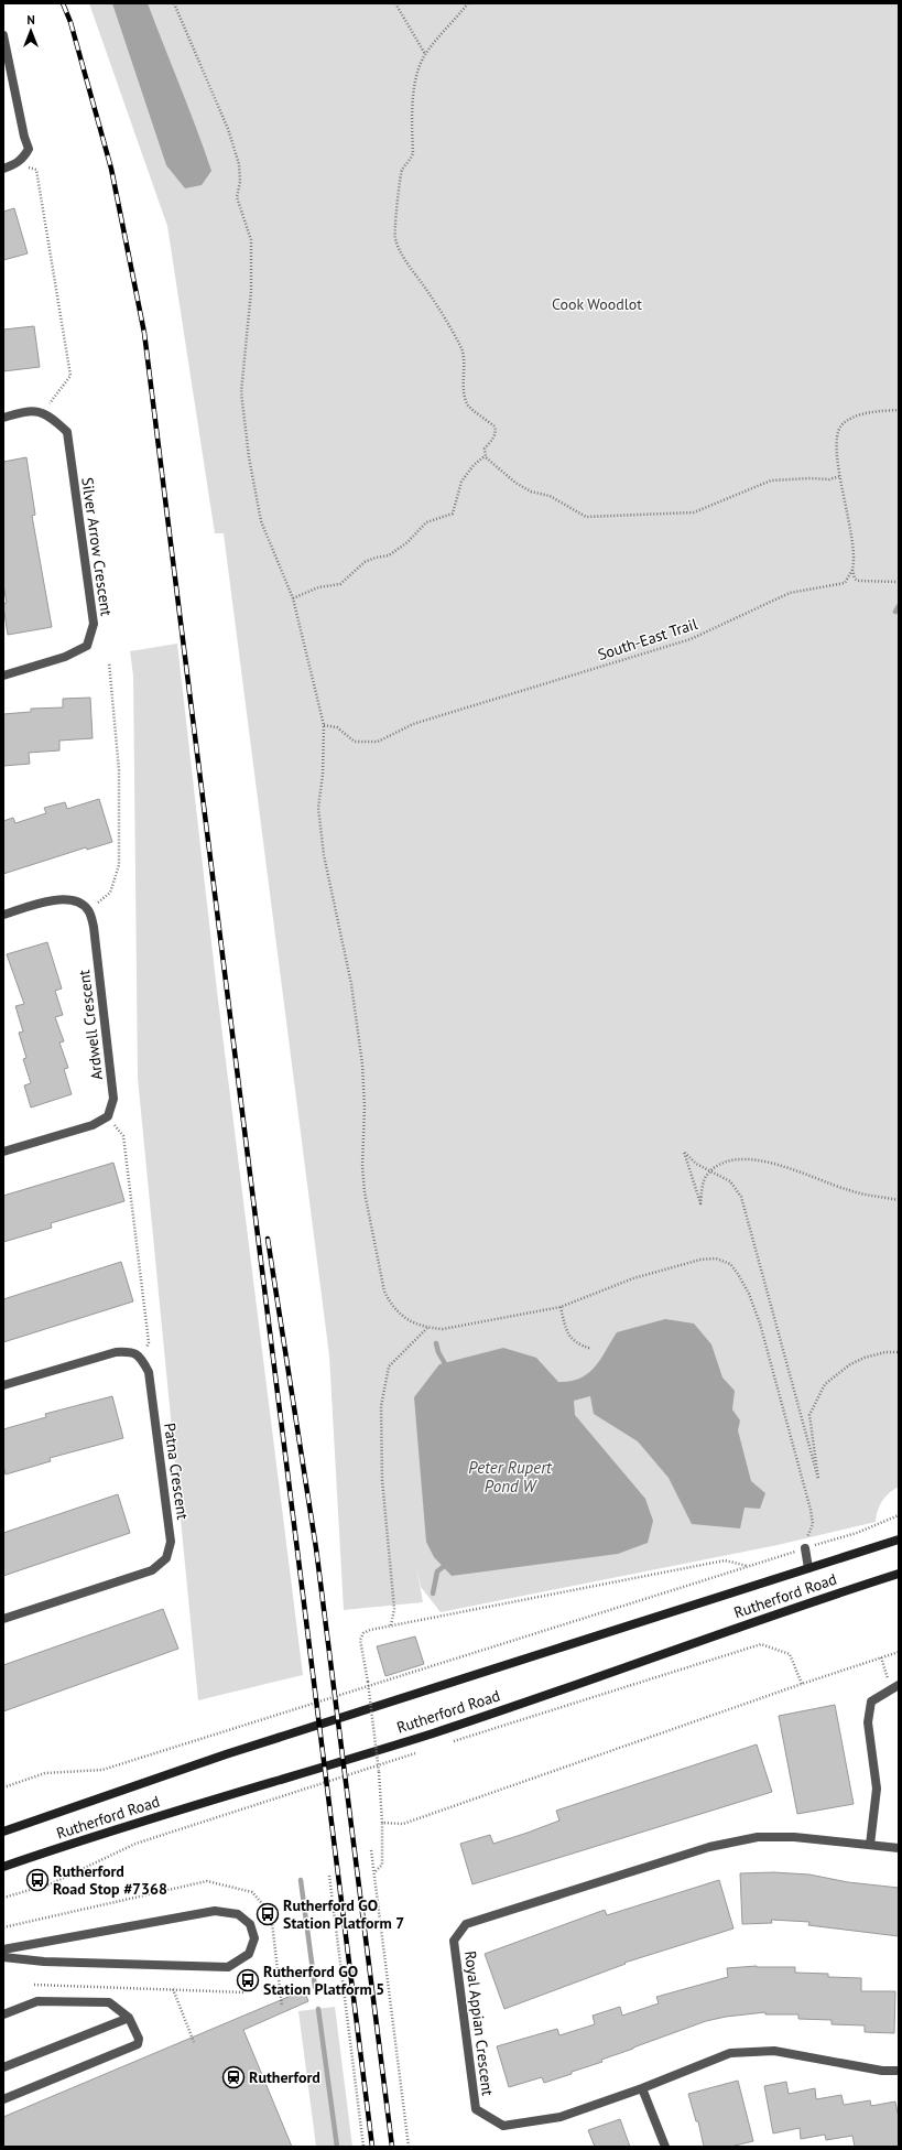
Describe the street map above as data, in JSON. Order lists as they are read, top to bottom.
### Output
{
  "streets": {
    "main road": ["Rutherford Road"],
    "street": [
      "Silver Arrow Crescent",
      "Ardwell Crescent",
      "Patna Crescent",
      "Royal Appian Crescent"
    ],
    "path": ["South-East Trail"]
  },
  "water": ["Peter Rupert Pond W"],
  "parks": ["Cook Woodlot"],
  "places": {
    "bus stop": ["Rutherford Road Stop #7368", "Rutherford GO Station Platform 7", "Rutherford GO Station Platform 5"],
    "station": ["Rutherford"]
  },
  "north": "top"
}
